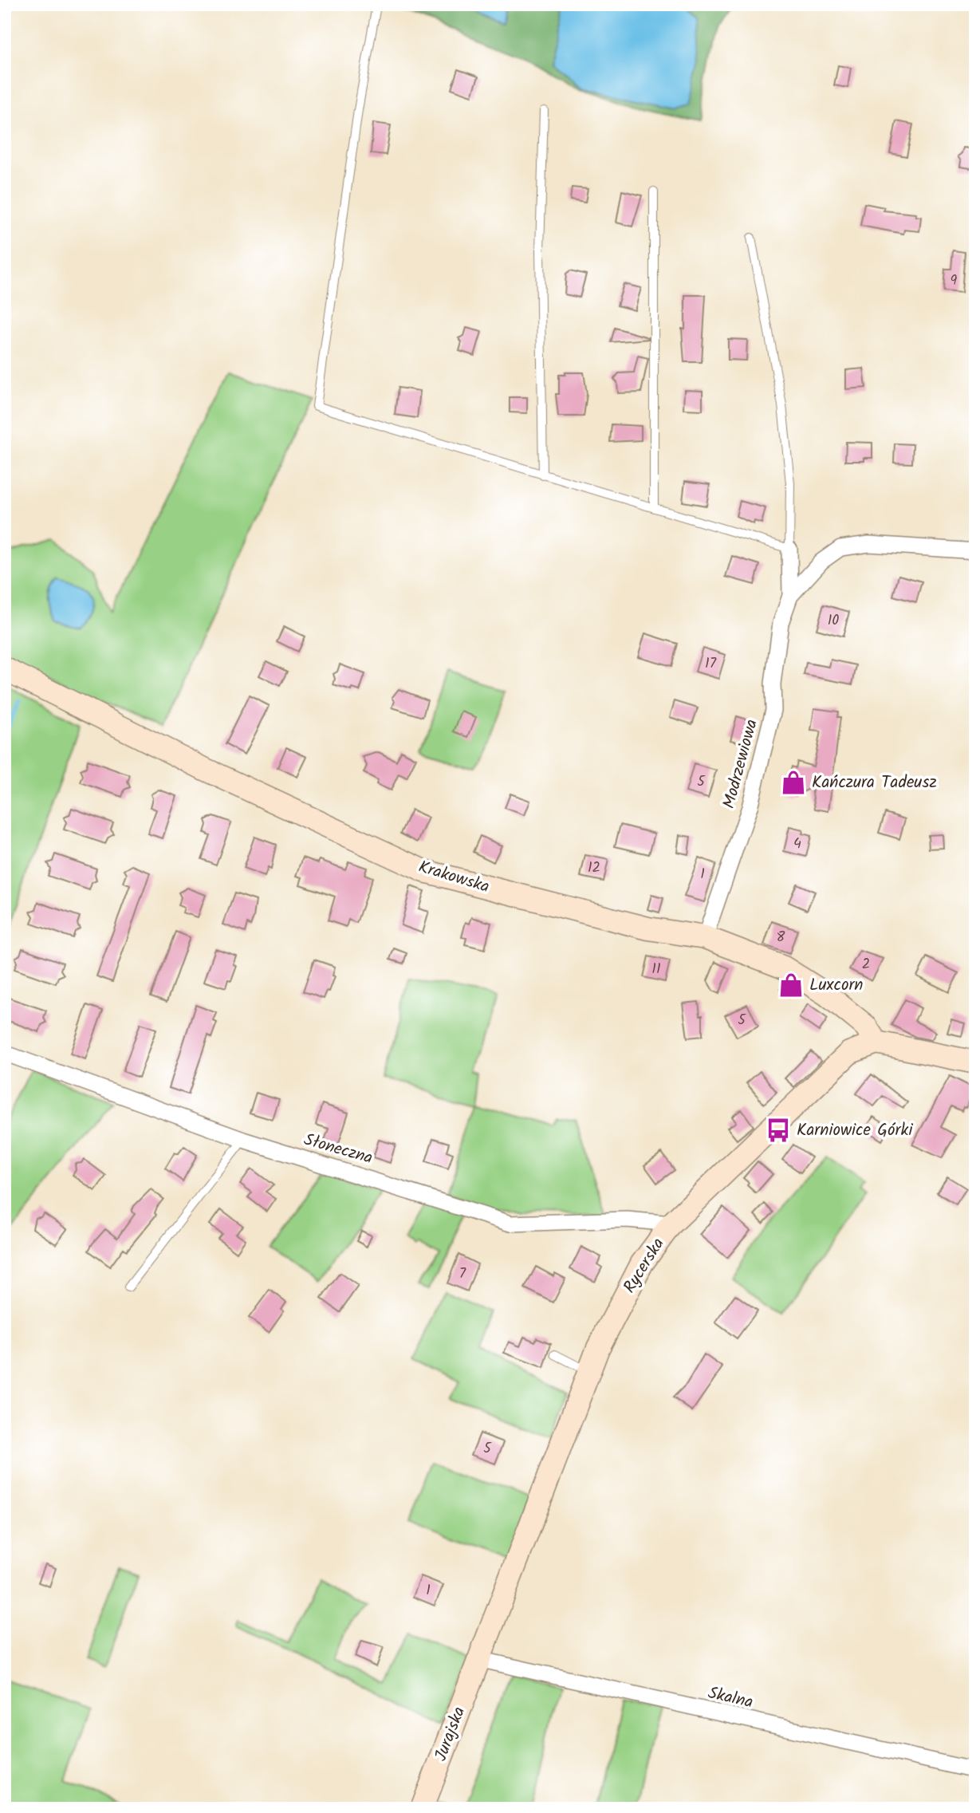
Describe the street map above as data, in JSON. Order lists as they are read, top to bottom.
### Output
{
  "streets": {
    "street": [
      "Modrzewiowa",
      "Krakowska",
      "Słoneczna",
      "Rycerska",
      "Skalna",
      "Jurajska"
    ]
  },
  "crossings": [
    ["Modrzewiowa", "Krakowska"],
    ["Krakowska", "Rycerska"],
    ["Słoneczna", "Rycerska"],
    ["Rycerska", "Skalna"],
    ["Rycerska", "Jurajska"],
    ["Skalna", "Jurajska"]
  ],
  "places": {
    "shop": ["Kańczura Tadeusz", "Luxcorn"],
    "bus stop": ["Karniowice Górki"]
  },
  "house_numbers": [
    "9",
    "10",
    "17",
    "5",
    "4",
    "12",
    "1",
    "8",
    "2",
    "11",
    "5",
    "7",
    "5",
    "1"
  ]
}
